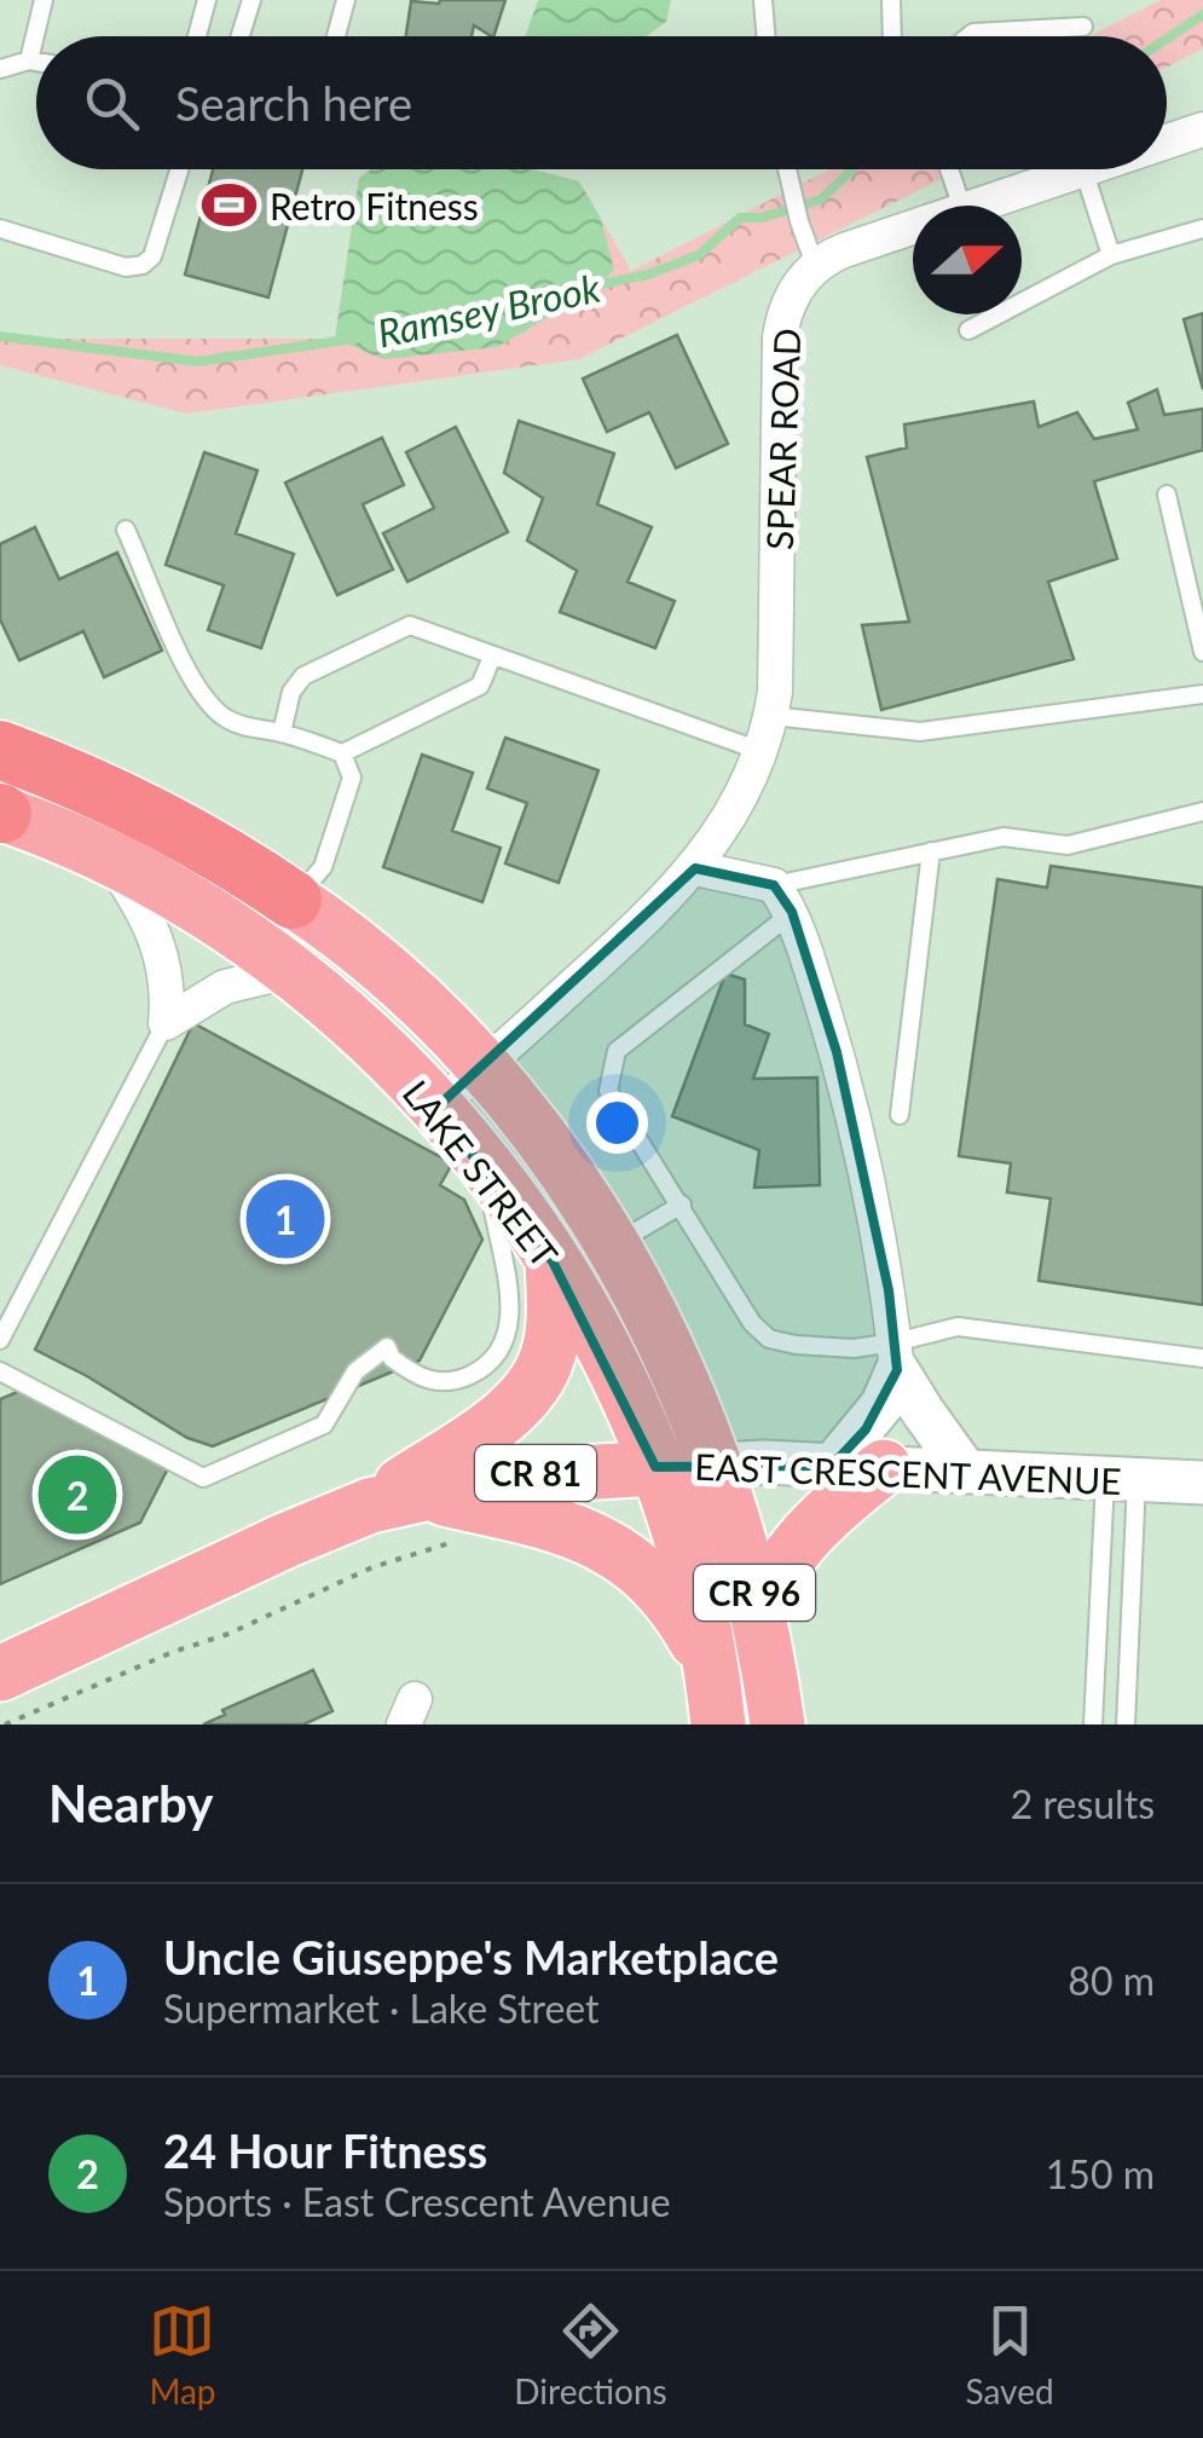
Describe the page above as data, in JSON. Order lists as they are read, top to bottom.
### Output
{
  "streets": {
    "main road": [
      "LAKE STREET",
      "CR 81",
      "EAST CRESCENT AVENUE",
      "CR 96"
    ],
    "street": ["SPEAR ROAD"]
  },
  "crossings": [
    ["SPEAR ROAD", "LAKE STREET"],
    ["LAKE STREET", "EAST CRESCENT AVENUE"]
  ],
  "water": ["Ramsey Brook"],
  "places": {
    "sports": ["Retro Fitness"]
  },
  "north": "right",
  "page": {
    "search": "Search here",
    "pins": ["1", "2"],
    "heading": ["Nearby", "2 results"],
    "list": [
      {
        "mark": "1",
        "name": "Uncle Giuseppe's Marketplace",
        "note": "Supermarket · Lake Street",
        "value": "80 m"
      },
      {
        "mark": "2",
        "name": "24 Hour Fitness",
        "note": "Sports · East Crescent Avenue",
        "value": "150 m"
      }
    ],
    "nav": ["Map", "Directions", "Saved"]
  }
}
